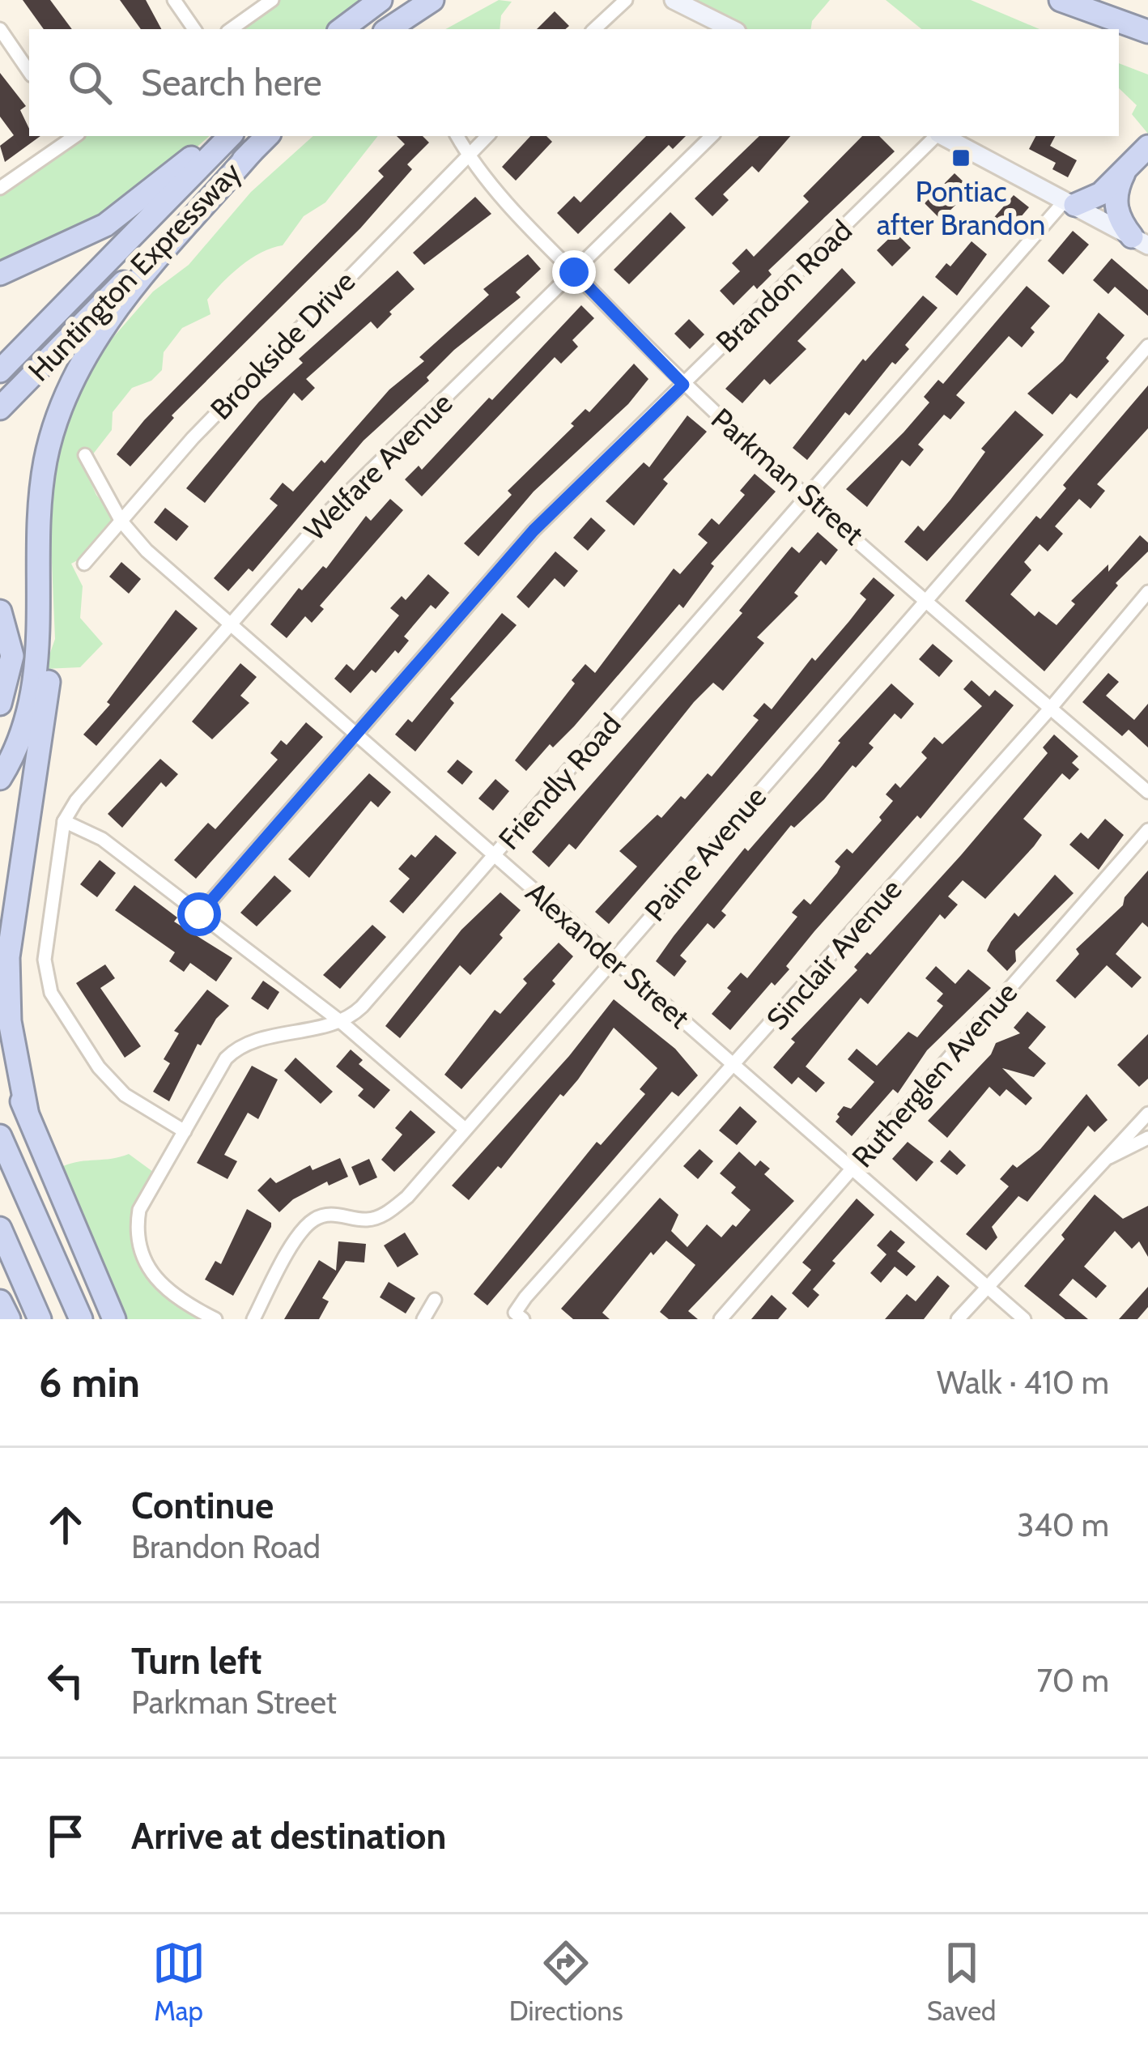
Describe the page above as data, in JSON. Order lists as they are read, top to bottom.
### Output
{
  "streets": {
    "highway": ["Huntington Expressway"],
    "street": [
      "Brandon Road",
      "Brookside Drive",
      "Welfare Avenue",
      "Parkman Street",
      "Friendly Road",
      "Paine Avenue",
      "Sinclair Avenue",
      "Alexander Street",
      "Rutherglen Avenue"
    ]
  },
  "crossings": [
    ["Brandon Road", "Parkman Street"],
    ["Brandon Road", "Alexander Street"],
    ["Brookside Drive", "Parkman Street"],
    ["Brookside Drive", "Alexander Street"],
    ["Welfare Avenue", "Parkman Street"],
    ["Welfare Avenue", "Alexander Street"],
    ["Parkman Street", "Friendly Road"],
    ["Parkman Street", "Paine Avenue"],
    ["Parkman Street", "Sinclair Avenue"],
    ["Friendly Road", "Alexander Street"],
    ["Paine Avenue", "Alexander Street"],
    ["Sinclair Avenue", "Alexander Street"],
    ["Alexander Street", "Rutherglen Avenue"]
  ],
  "places": {
    "transit": ["Pontiac after Brandon"]
  },
  "page": {
    "search": "Search here",
    "heading": ["6 min", "Walk · 410 m"],
    "list": [
      ["Continue", "Brandon Road", "340 m"],
      ["Turn left", "Parkman Street", "70 m"],
      "Arrive at destination"
    ],
    "nav": ["Map", "Directions", "Saved"]
  }
}
